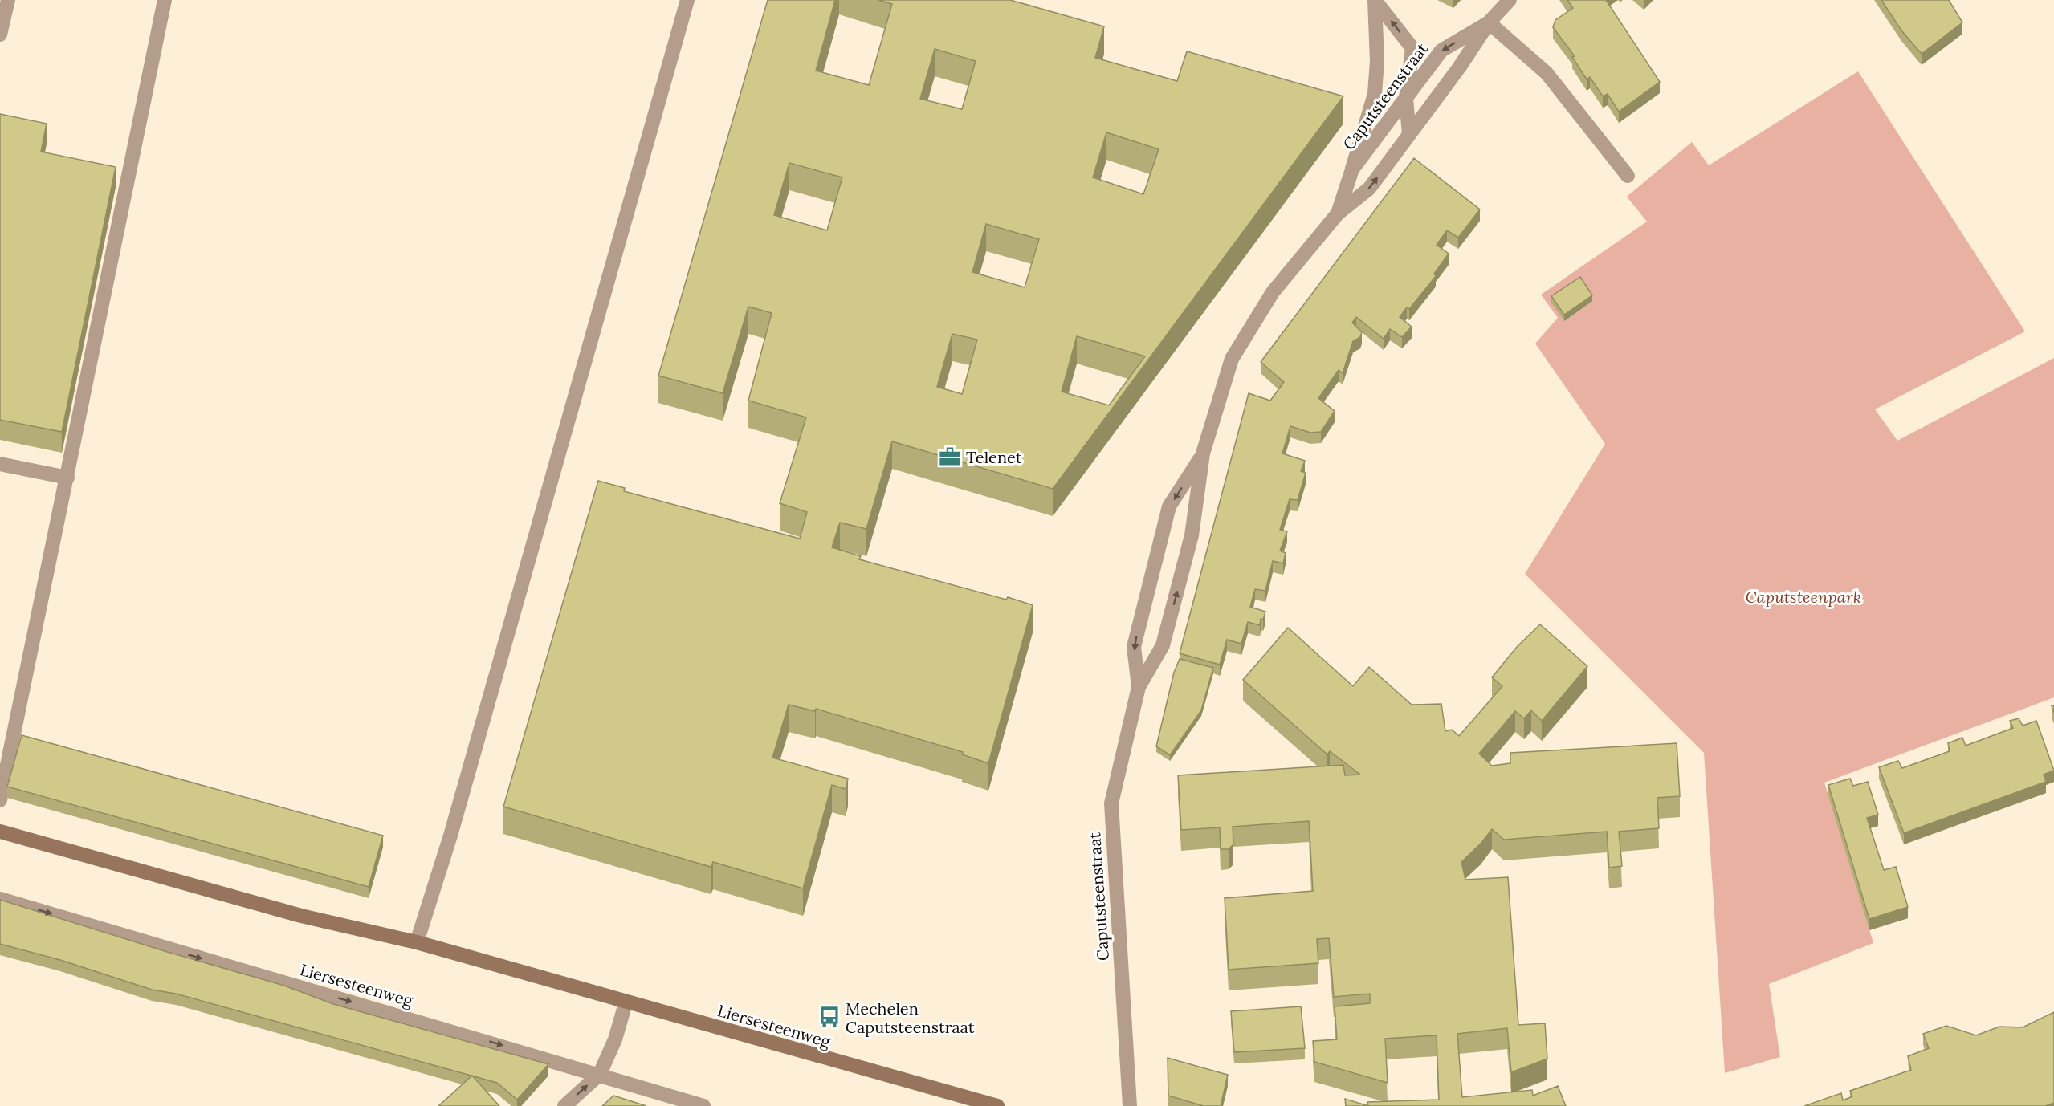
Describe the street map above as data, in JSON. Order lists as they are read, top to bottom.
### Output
{
  "streets": {
    "main road": ["Liersesteenweg"],
    "street": ["Caputsteenstraat"]
  },
  "parks": ["Caputsteenpark"],
  "places": {
    "office": ["Telenet"],
    "bus stop": ["Mechelen Caputsteenstraat"]
  }
}
